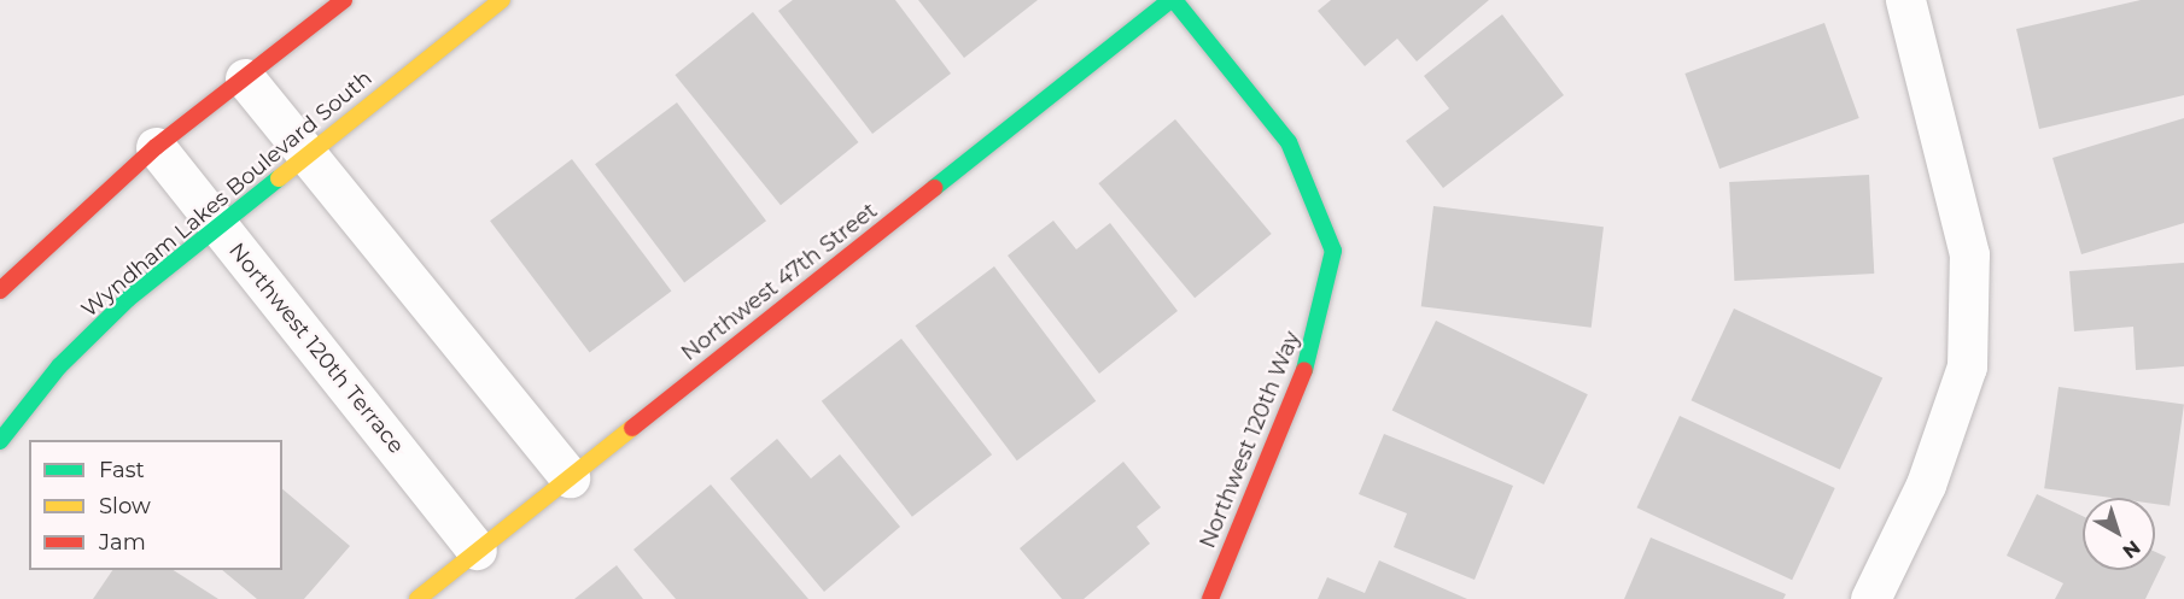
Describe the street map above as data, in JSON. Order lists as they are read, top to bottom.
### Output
{
  "streets": {
    "street": [
      "Wyndham Lakes Boulevard South",
      "Northwest 47th Street",
      "Northwest 120th Terrace",
      "Northwest 120th Way"
    ]
  },
  "crossings": [
    ["Wyndham Lakes Boulevard South", "Northwest 120th Terrace"],
    ["Northwest 47th Street", "Northwest 120th Terrace"],
    ["Northwest 47th Street", "Northwest 120th Way"]
  ],
  "legend": ["Fast", "Slow", "Jam"],
  "north": "bottom right"
}
